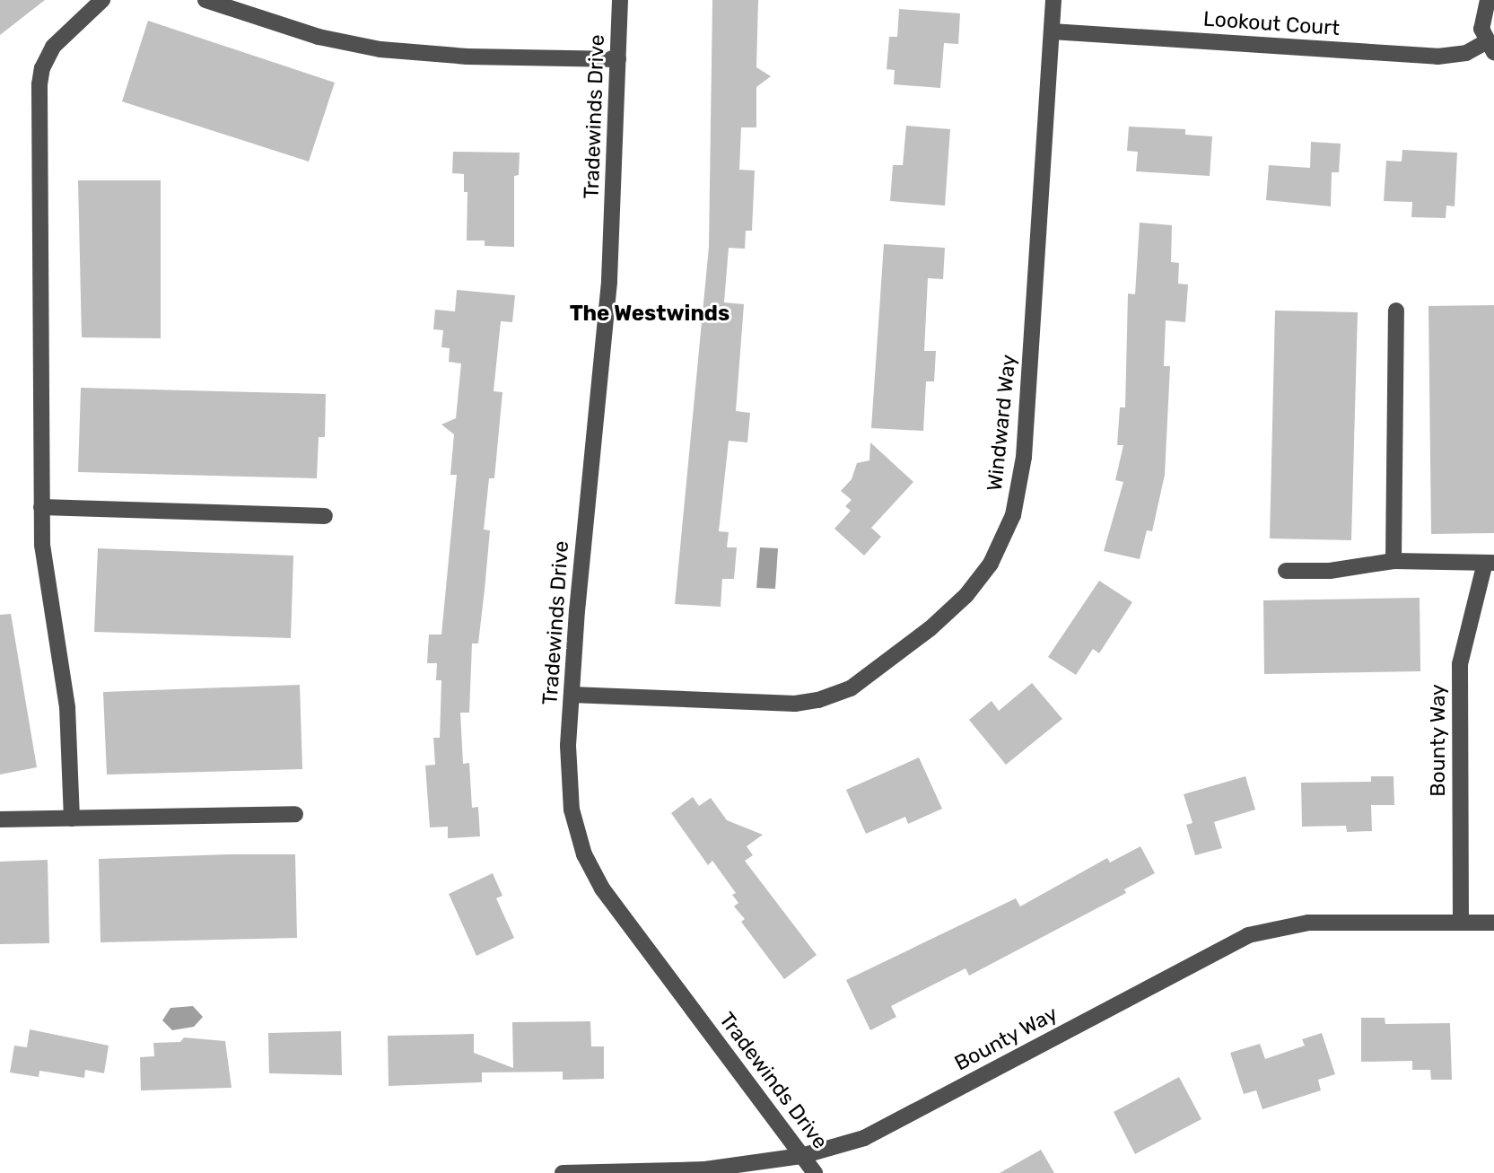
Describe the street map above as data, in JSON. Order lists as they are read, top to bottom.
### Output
{
  "streets": {
    "street": [
      "Lookout Court",
      "Tradewinds Drive",
      "Windward Way",
      "Bounty Way"
    ]
  },
  "crossings": [
    ["Lookout Court", "Windward Way"],
    ["Tradewinds Drive", "Windward Way"],
    ["Tradewinds Drive", "Bounty Way"]
  ],
  "districts": ["The Westwinds"]
}
